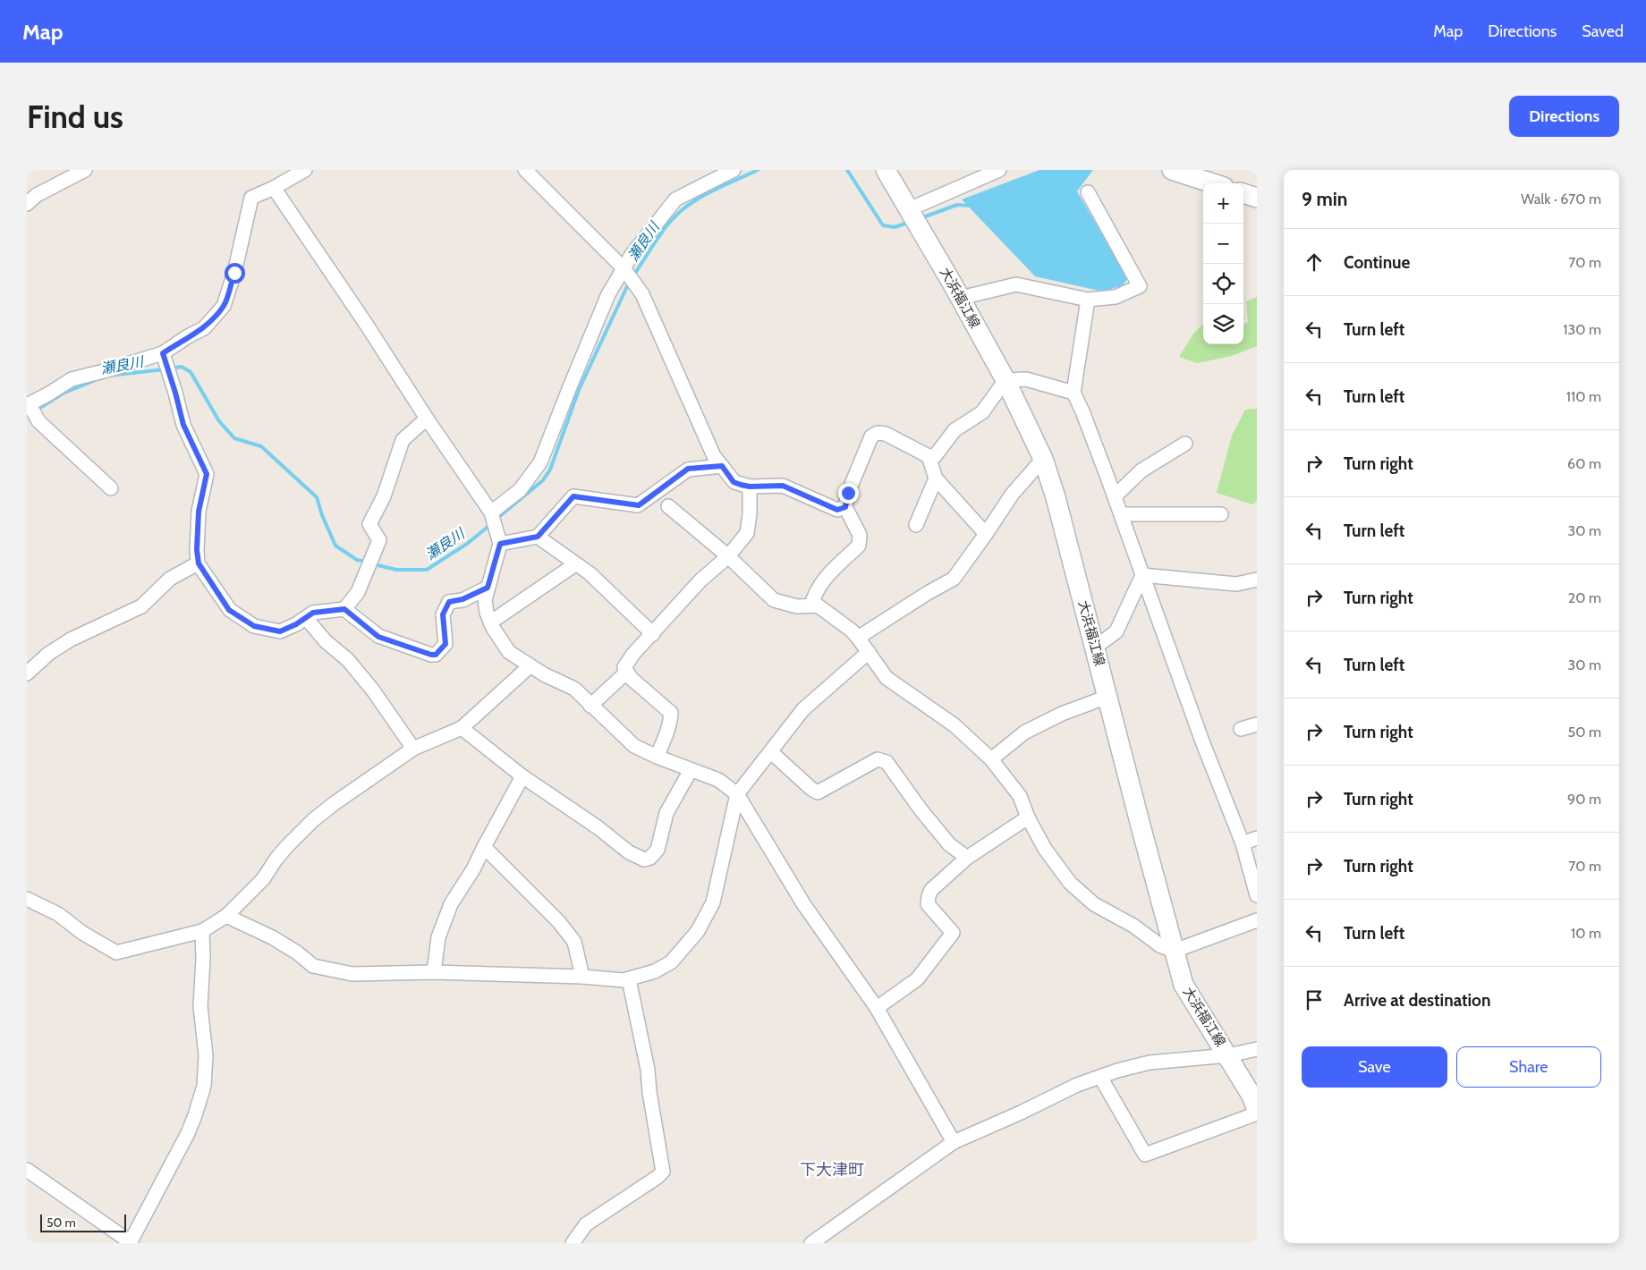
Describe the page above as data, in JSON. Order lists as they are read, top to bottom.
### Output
{
  "streets": {
    "main road": ["大浜福江線"]
  },
  "districts": ["下大津町"],
  "water": ["瀬良川"],
  "scale_bar": "50 m",
  "page": {
    "header": "Map",
    "nav": ["Map", "Directions", "Saved"],
    "buttons": [
      "Directions",
      ["Save", "Share"]
    ],
    "title": "Find us",
    "heading": ["9 min", "Walk · 670 m"],
    "map_buttons": ["+", "−"],
    "list": [
      ["Continue", "70 m"],
      ["Turn left", "130 m"],
      ["Turn left", "110 m"],
      ["Turn right", "60 m"],
      ["Turn left", "30 m"],
      ["Turn right", "20 m"],
      ["Turn left", "30 m"],
      ["Turn right", "50 m"],
      ["Turn right", "90 m"],
      ["Turn right", "70 m"],
      ["Turn left", "10 m"],
      "Arrive at destination"
    ],
    "scale": "50 m"
  }
}
